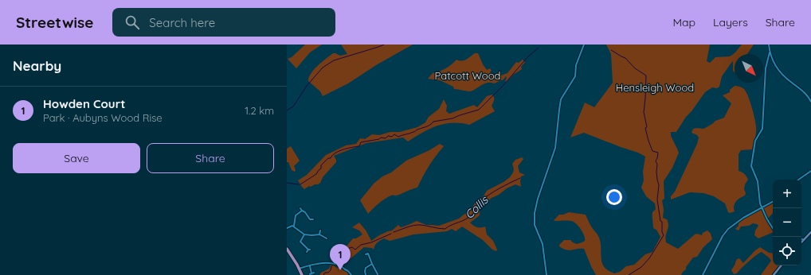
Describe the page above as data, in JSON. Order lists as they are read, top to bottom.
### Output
{
  "water": ["Collis"],
  "parks": ["Patcott Wood", "Hensleigh Wood"],
  "north": "bottom right",
  "page": {
    "header": "Streetwise",
    "search": "Search here",
    "nav": ["Map", "Layers", "Share"],
    "heading": "Nearby",
    "list": [
      {
        "mark": "1",
        "name": "Howden Court",
        "note": "Park · Aubyns Wood Rise",
        "value": "1.2 km"
      }
    ],
    "buttons": ["Save", "Share"],
    "map_buttons": ["+", "−"],
    "pins": "1"
  }
}
